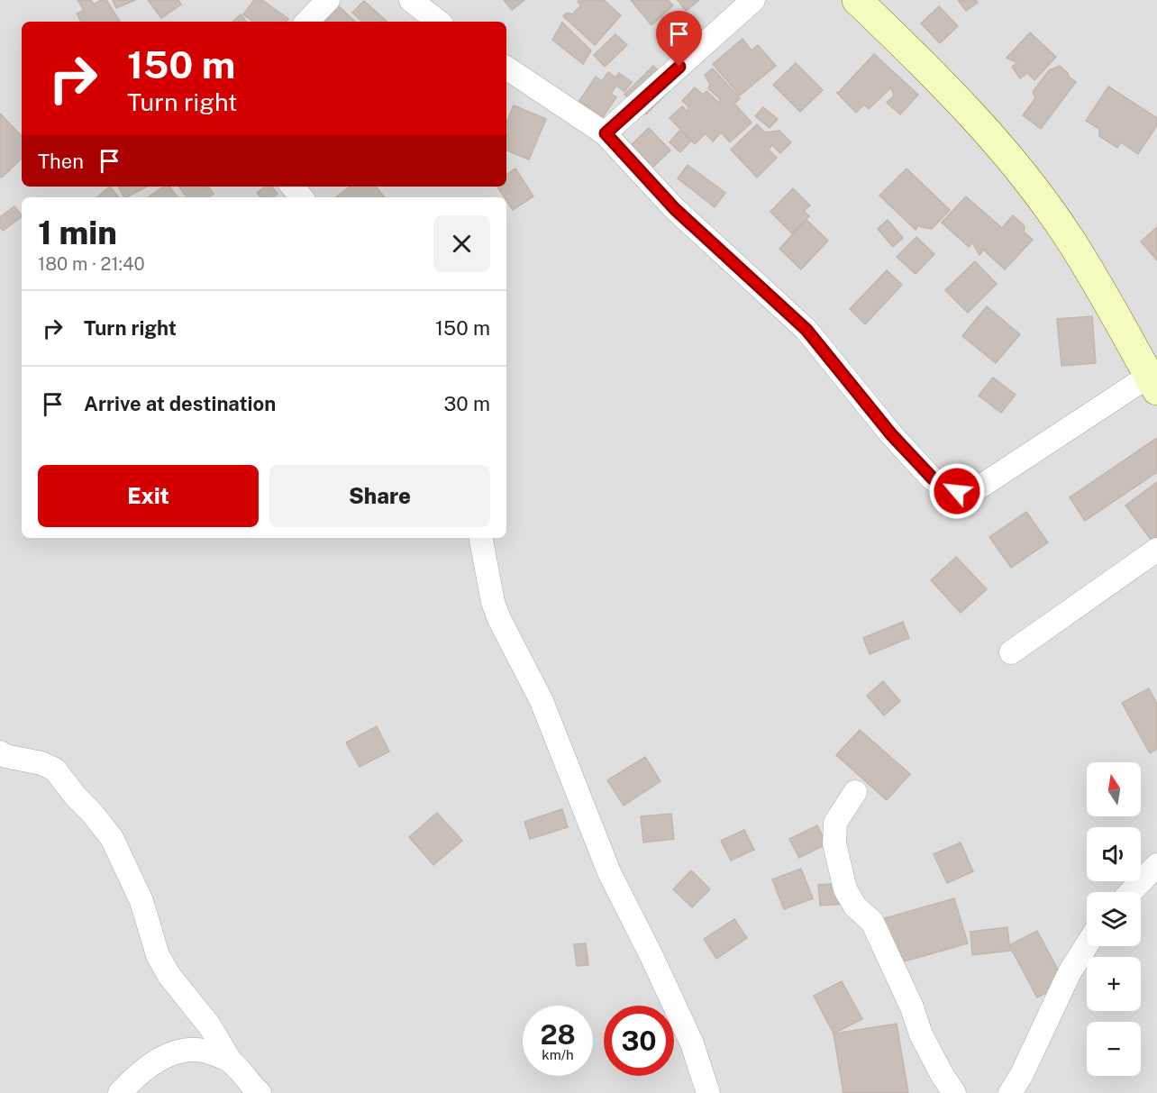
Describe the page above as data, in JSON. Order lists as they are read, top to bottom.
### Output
{
  "north": "top",
  "page": {
    "turn": ["150 m", "Turn right"],
    "then": "Then",
    "heading": ["1 min", "180 m · 21:40"],
    "list": [
      {
        "name": "Turn right",
        "value": "150 m"
      },
      {
        "name": "Arrive at destination",
        "value": "30 m"
      }
    ],
    "buttons": ["Exit", "Share"],
    "map_buttons": ["+", "−"],
    "speed": "28 km/h",
    "limit": "30"
  }
}
